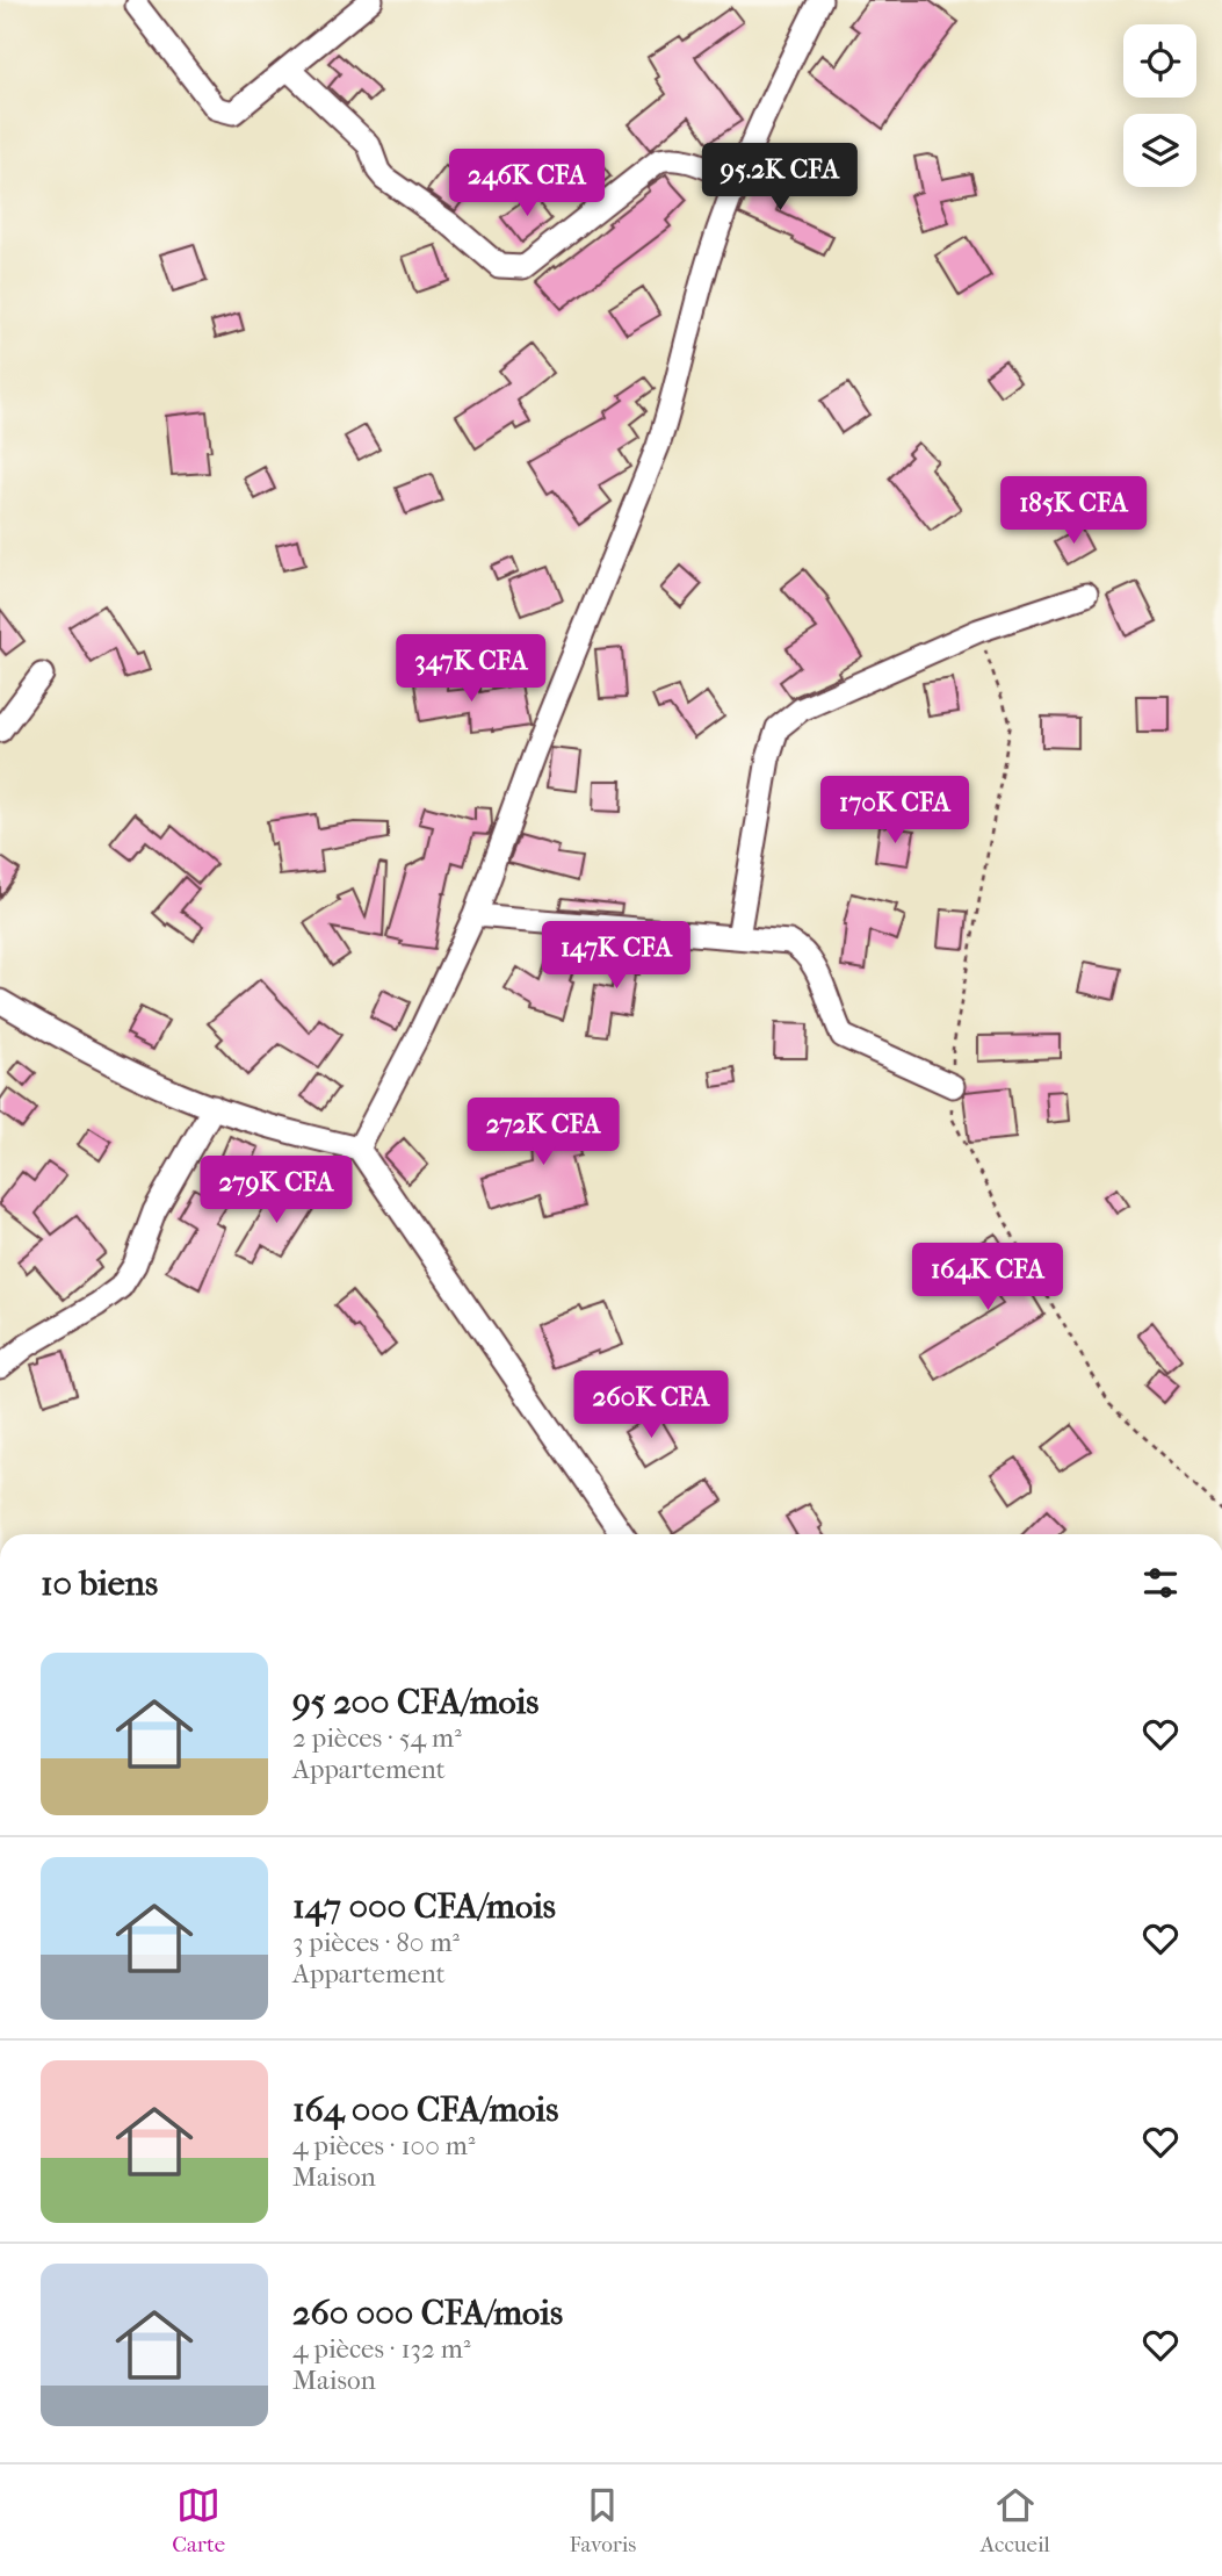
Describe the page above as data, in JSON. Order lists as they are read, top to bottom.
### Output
{
  "page": {
    "price": [
      "95.2K CFA",
      "246K CFA",
      "185K CFA",
      "347K CFA",
      "170K CFA",
      "147K CFA",
      "272K CFA",
      "279K CFA",
      "164K CFA",
      "260K CFA"
    ],
    "heading": "10 biens",
    "list": [
      {
        "name": "95 200 CFA/mois",
        "note": "2 pièces · 54 m² · Appartement"
      },
      {
        "name": "147 000 CFA/mois",
        "note": "3 pièces · 80 m² · Appartement"
      },
      {
        "name": "164 000 CFA/mois",
        "note": "4 pièces · 100 m² · Maison"
      },
      {
        "name": "260 000 CFA/mois",
        "note": "4 pièces · 132 m² · Maison"
      }
    ],
    "tabs": ["Carte", "Favoris", "Accueil"]
  }
}
